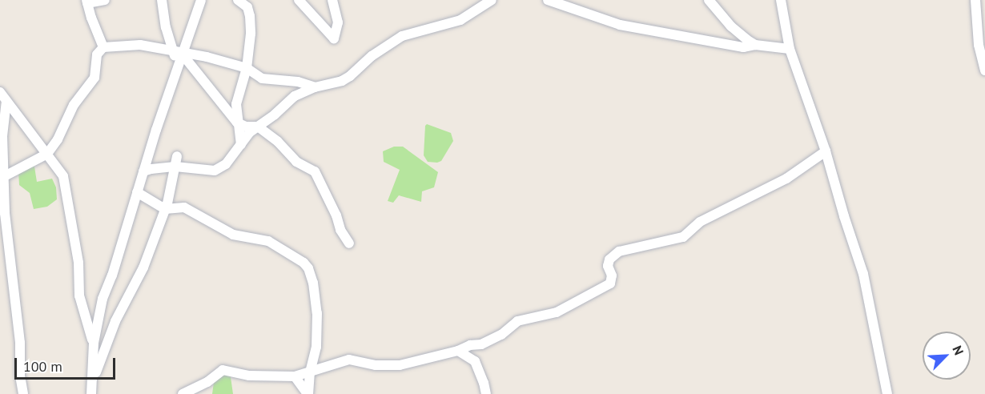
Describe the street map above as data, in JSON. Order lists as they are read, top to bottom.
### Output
{
  "scale_bar": "100 m",
  "north": "top right"
}
